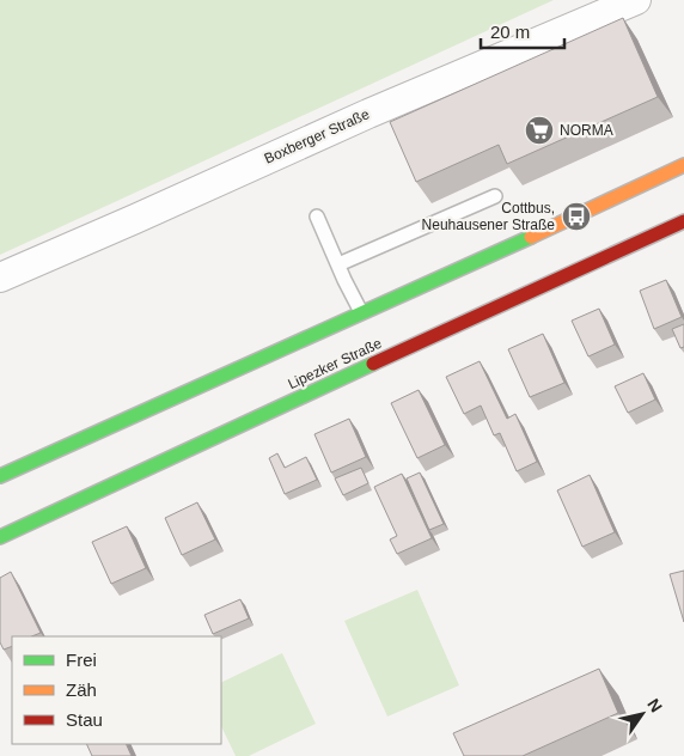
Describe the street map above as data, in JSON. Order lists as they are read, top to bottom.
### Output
{
  "streets": {
    "main road": ["Lipezker Straße"],
    "street": ["Boxberger Straße"]
  },
  "places": {
    "supermarket": ["NORMA"],
    "bus stop": ["Cottbus, Neuhausener Straße"]
  },
  "legend": ["Frei", "Zäh", "Stau"],
  "scale_bar": "20 m",
  "north": "top right"
}
